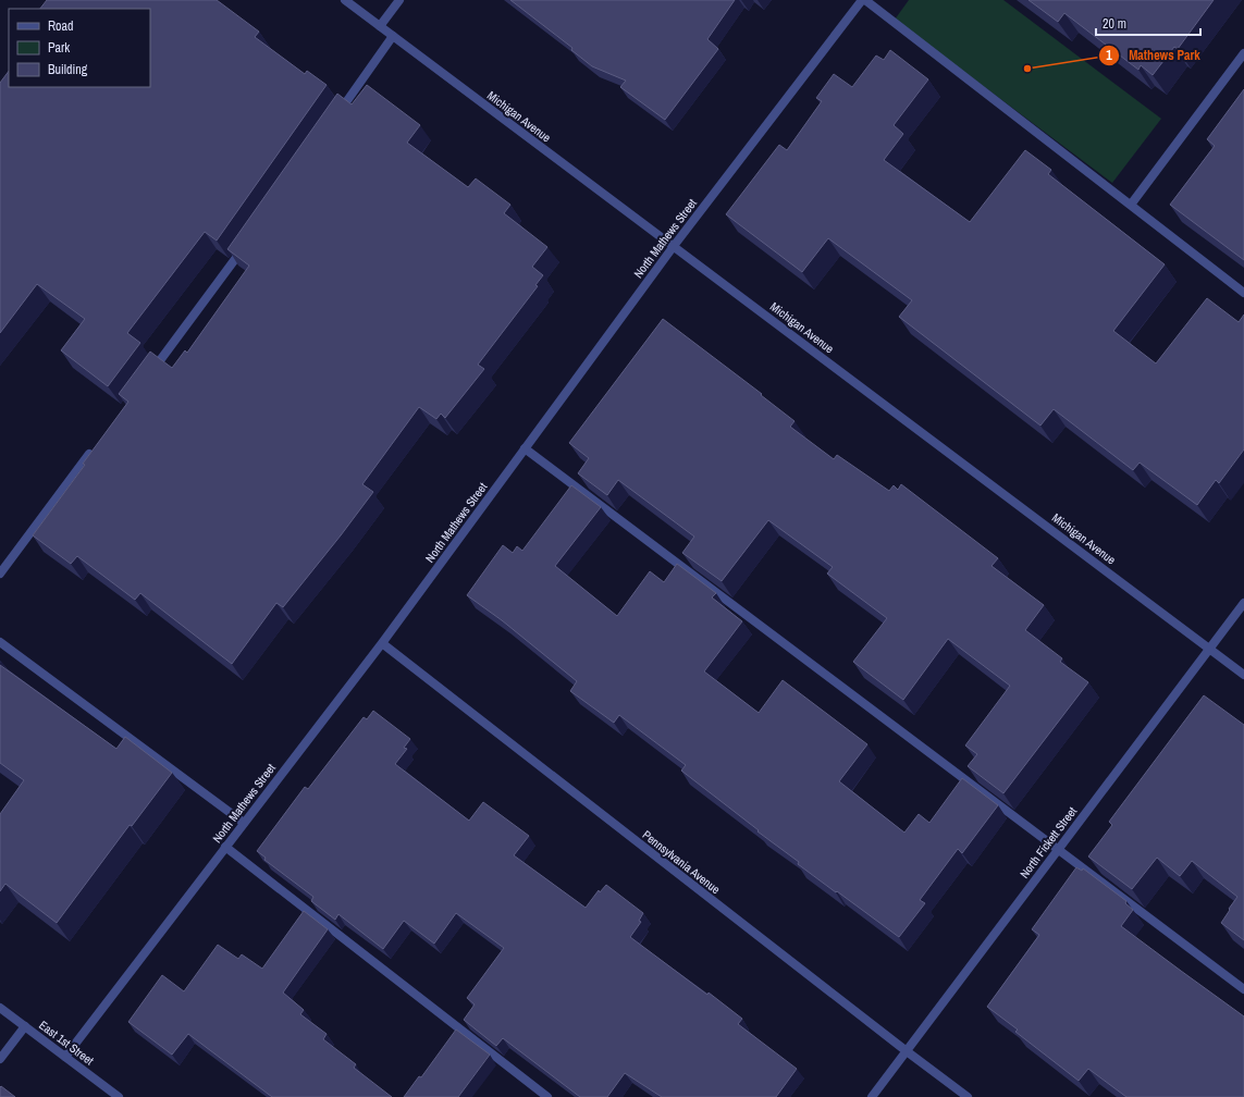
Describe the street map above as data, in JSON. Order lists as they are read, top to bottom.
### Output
{
  "streets": {
    "street": [
      "Michigan Avenue",
      "North Mathews Street",
      "North Fickett Street",
      "Pennsylvania Avenue",
      "East 1st Street"
    ]
  },
  "crossings": [
    ["Michigan Avenue", "North Mathews Street"],
    ["Michigan Avenue", "North Fickett Street"],
    ["North Mathews Street", "Pennsylvania Avenue"],
    ["North Mathews Street", "East 1st Street"],
    ["North Fickett Street", "Pennsylvania Avenue"]
  ],
  "places": ["Mathews Park"],
  "legend": ["Road", "Park", "Building"],
  "scale_bar": "20 m"
}
